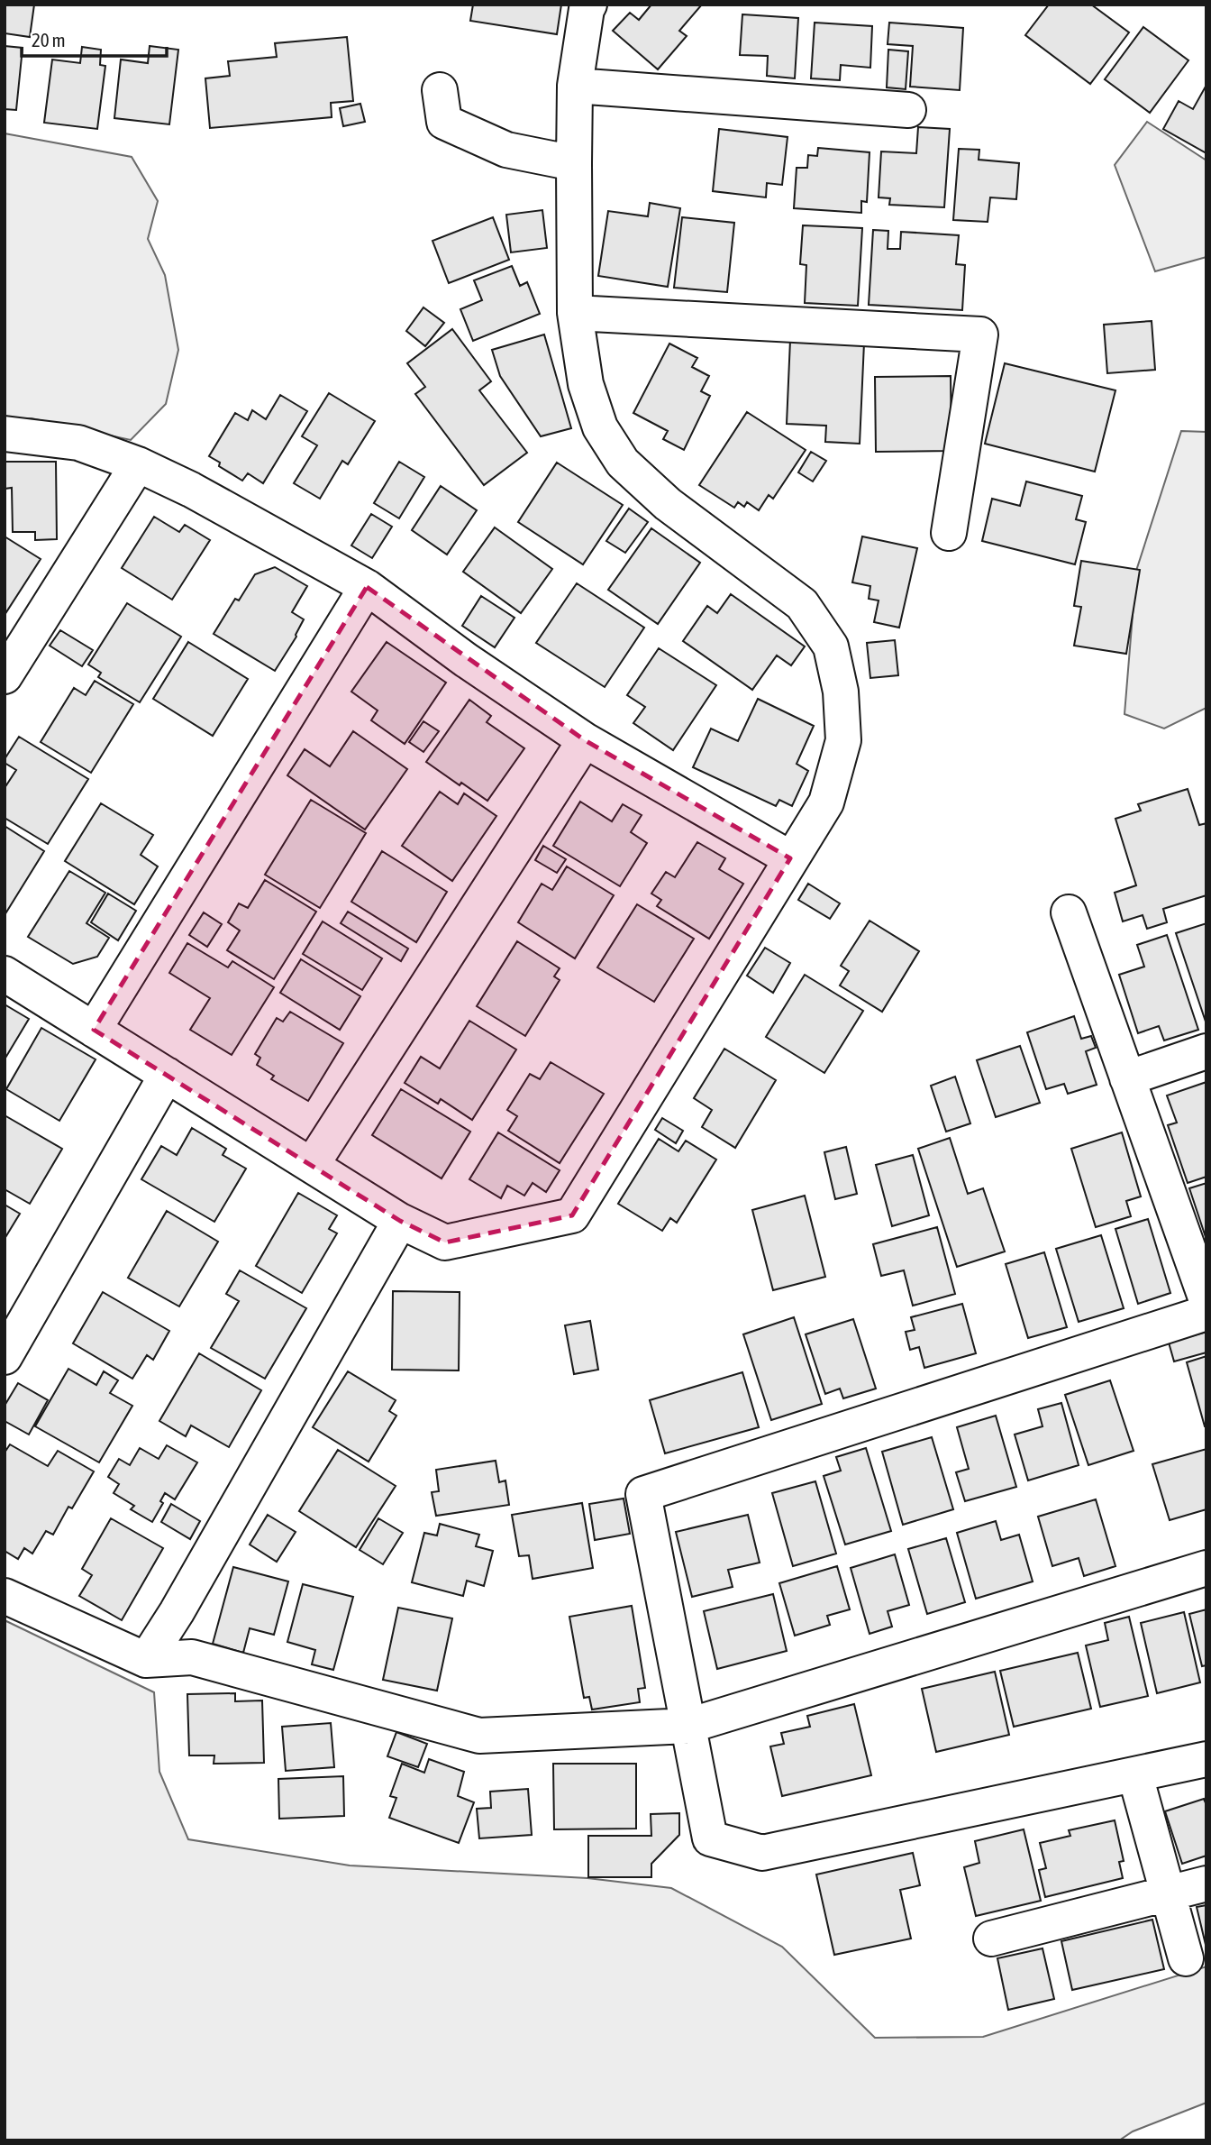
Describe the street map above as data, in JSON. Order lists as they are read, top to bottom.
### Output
{
  "scale_bar": "20 m"
}
